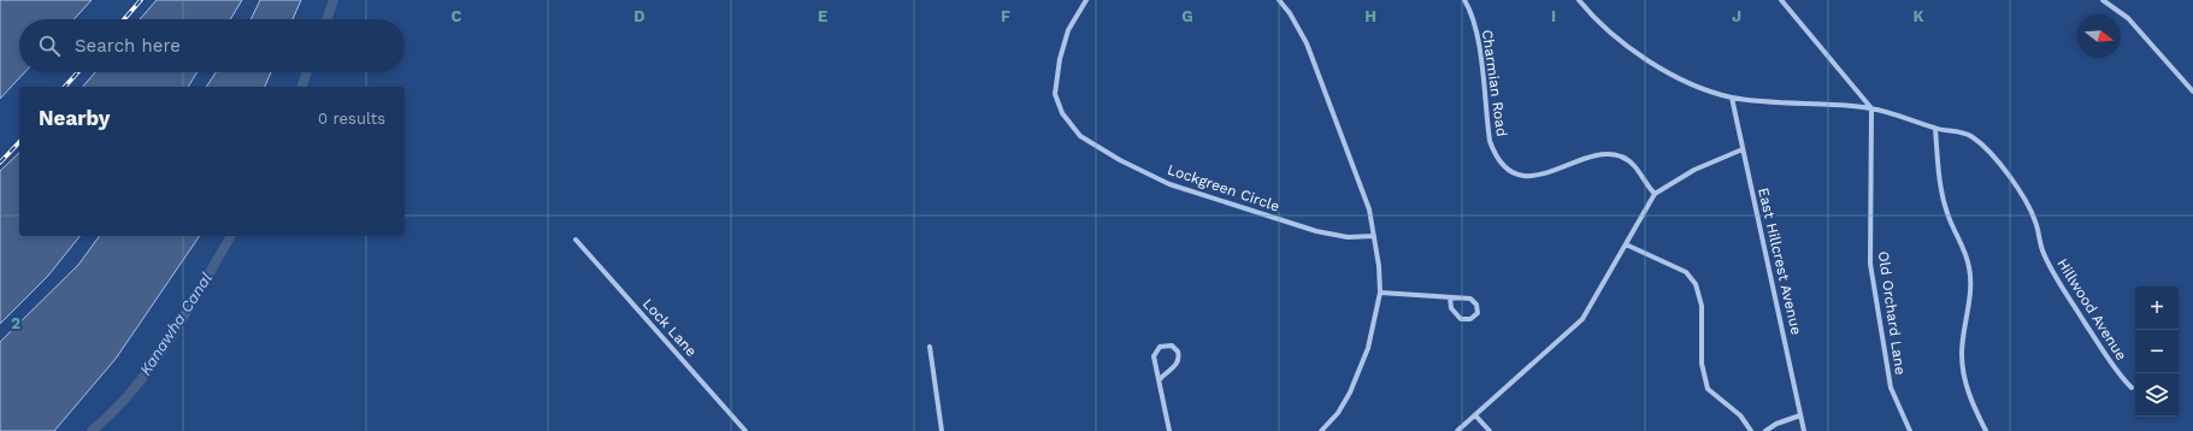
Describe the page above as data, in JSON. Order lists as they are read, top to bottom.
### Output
{
  "streets": {
    "street": [
      "Charmian Road",
      "Lockgreen Circle",
      "East Hillcrest Avenue",
      "Hillwood Avenue",
      "Old Orchard Lane",
      "Lock Lane"
    ]
  },
  "crossings": [
    ["Hillwood Avenue", "Old Orchard Lane"]
  ],
  "water": ["Kanawha Canal"],
  "north": "right",
  "page": {
    "search": "Search here",
    "heading": ["Nearby", "0 results"],
    "map_buttons": ["+", "−"]
  },
  "grid": {
    "columns": [
      "C",
      "D",
      "E",
      "F",
      "G",
      "H",
      "I",
      "J",
      "K"
    ],
    "rows": ["2"]
  }
}
